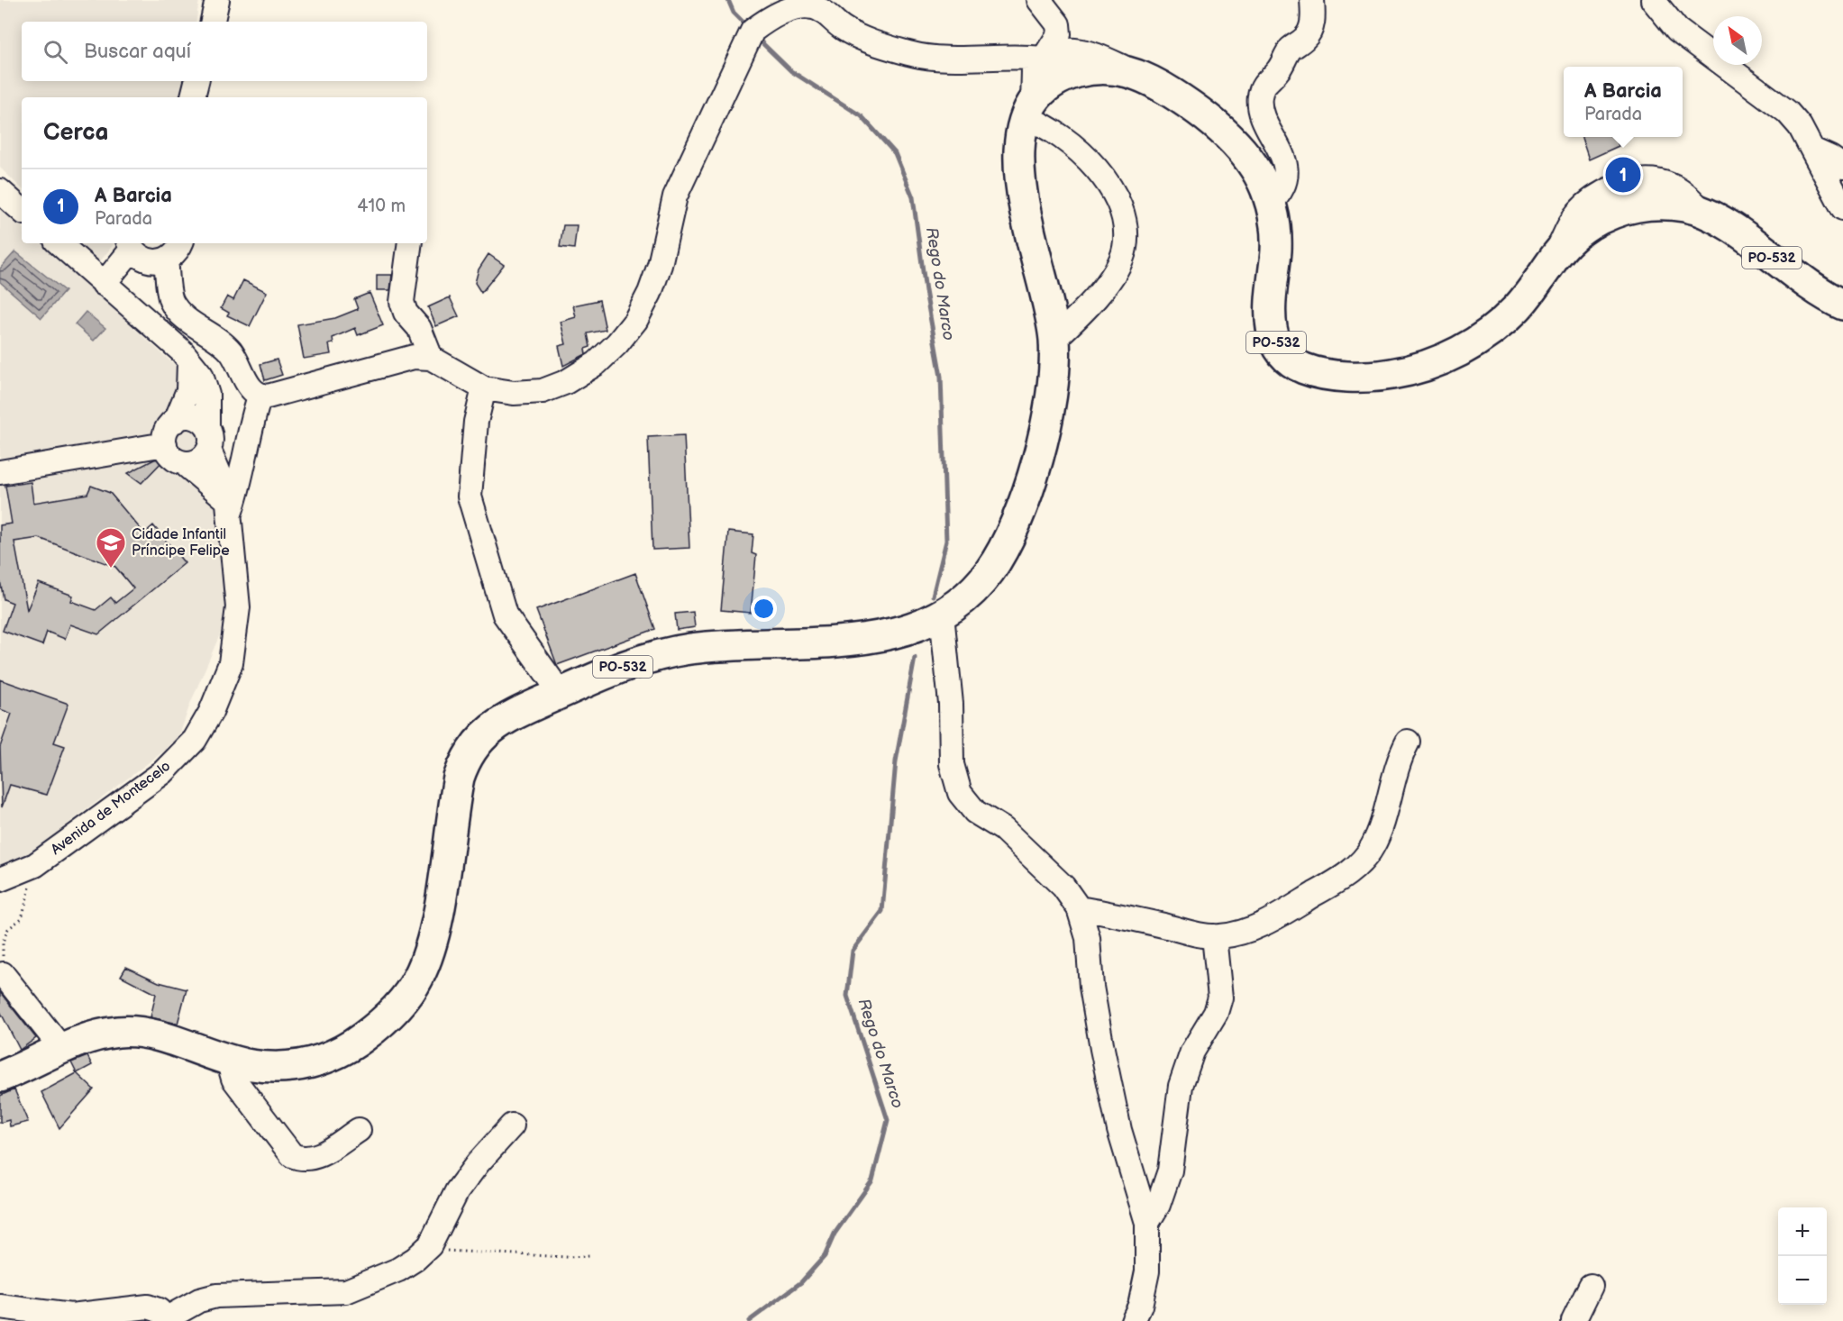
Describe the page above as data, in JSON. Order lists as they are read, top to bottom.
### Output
{
  "streets": {
    "main road": ["PO-532"],
    "street": ["Avenida de Montecelo"]
  },
  "water": ["Rego do Marco"],
  "places": {
    "school or university": ["Cidade Infantil Príncipe Felipe"]
  },
  "north": "top left",
  "page": {
    "search": "Buscar aquí",
    "popup": ["A Barcia", "Parada"],
    "heading": "Cerca",
    "pins": "1",
    "list": [
      {
        "mark": "1",
        "name": "A Barcia",
        "note": "Parada",
        "value": "410 m"
      }
    ],
    "map_buttons": ["+", "−"]
  }
}
